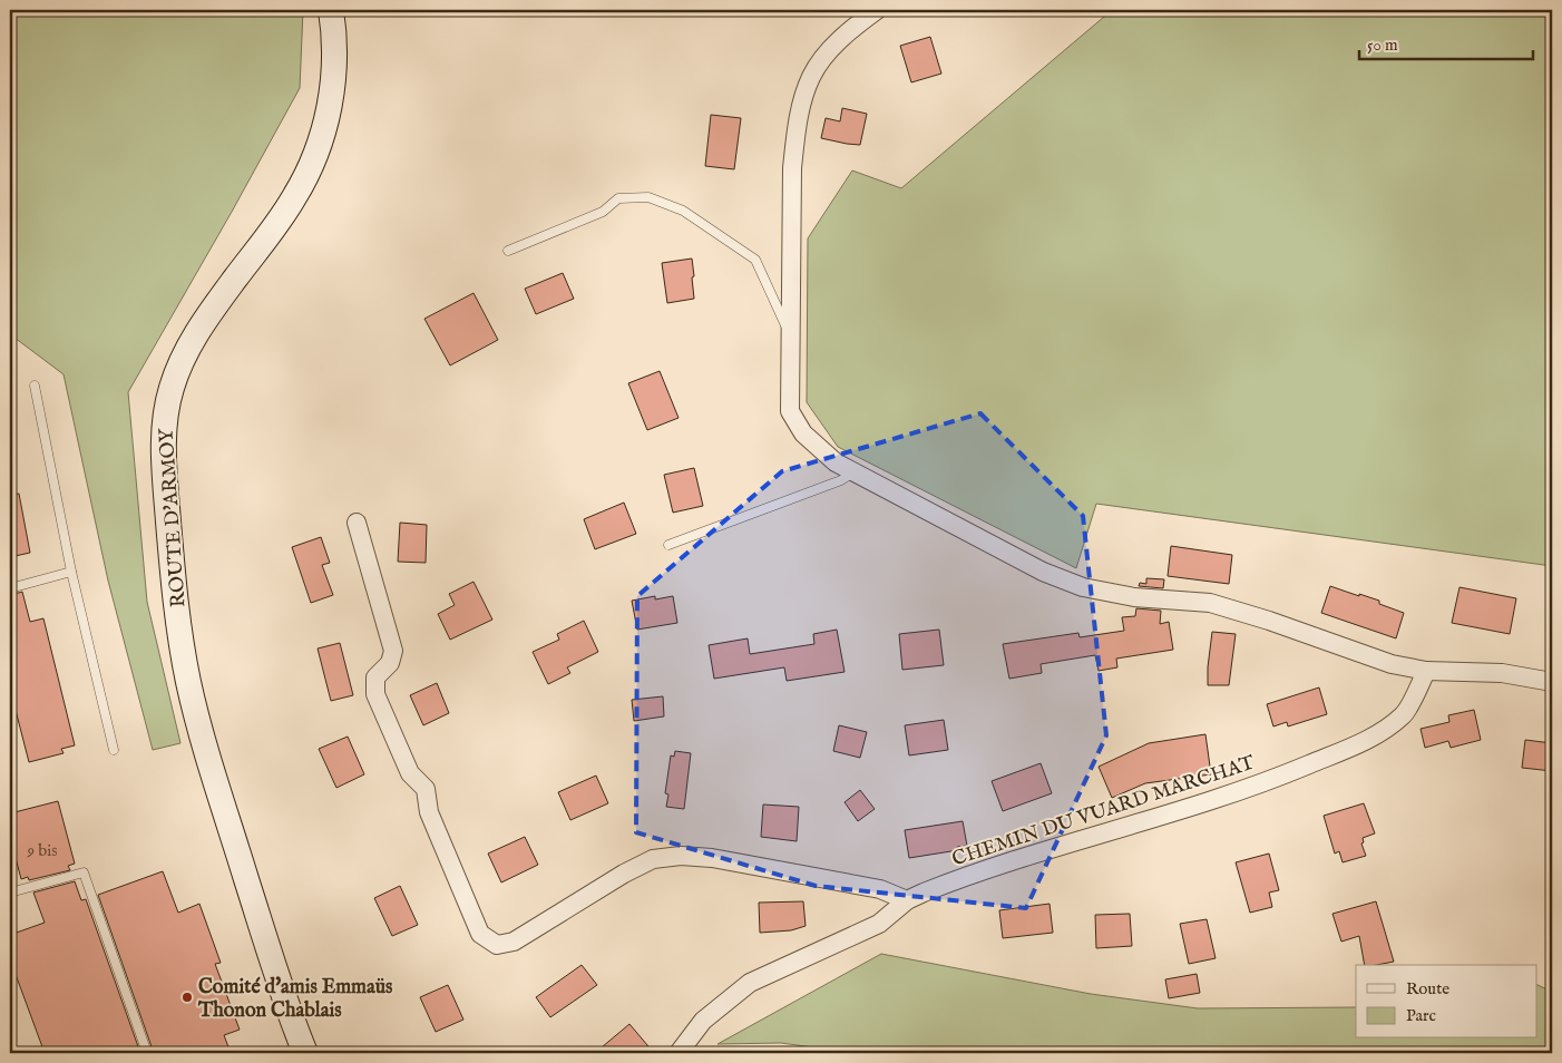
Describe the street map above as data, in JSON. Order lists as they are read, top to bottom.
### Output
{
  "streets": {
    "main road": ["ROUTE D'ARMOY"],
    "street": ["CHEMIN DU VUARD MARCHAT"]
  },
  "places": ["Comité d'amis Emmaüs Thonon Chablais"],
  "house_numbers": ["9 bis"],
  "legend": ["Route", "Parc"],
  "scale_bar": "50 m"
}
